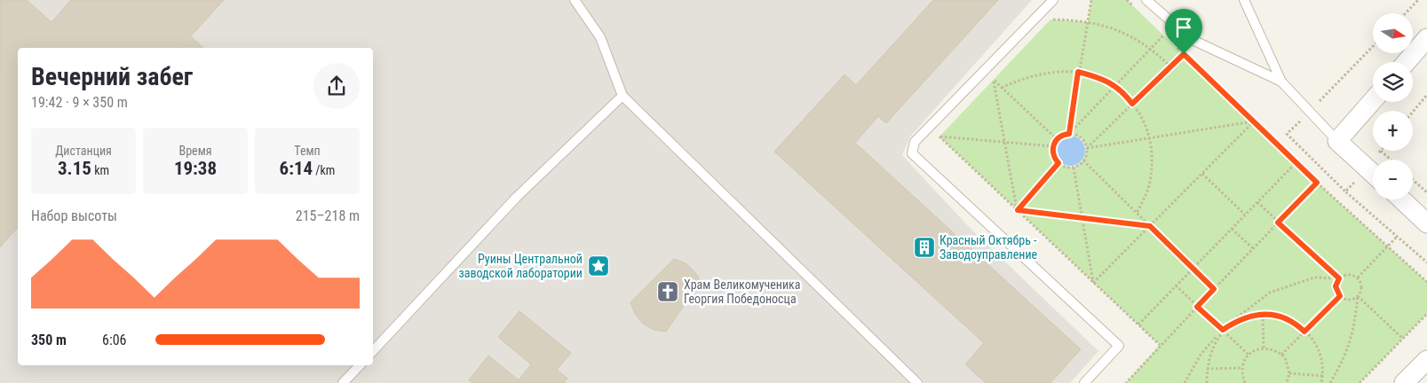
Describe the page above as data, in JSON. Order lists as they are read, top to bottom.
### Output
{
  "places": {
    "building": ["Красный Октябрь - Заводоуправление"],
    "place": ["Руины Центральной заводской лаборатории"],
    "church": ["Храм Великомученика Георгия Победоносца"]
  },
  "north": "right",
  "page": {
    "map_buttons": ["+", "−"],
    "heading": ["Вечерний забег", "19:42 · 9 × 350 m"],
    "stats": [
      ["Дистанция", "3.15 km"],
      ["Время", "19:38"],
      ["Темп", "6:14 /km"]
    ],
    "chart": ["Набор высоты", "215–218 m"],
    "list": [
      {
        "name": "350 m",
        "note": "6:06"
      }
    ]
  }
}
